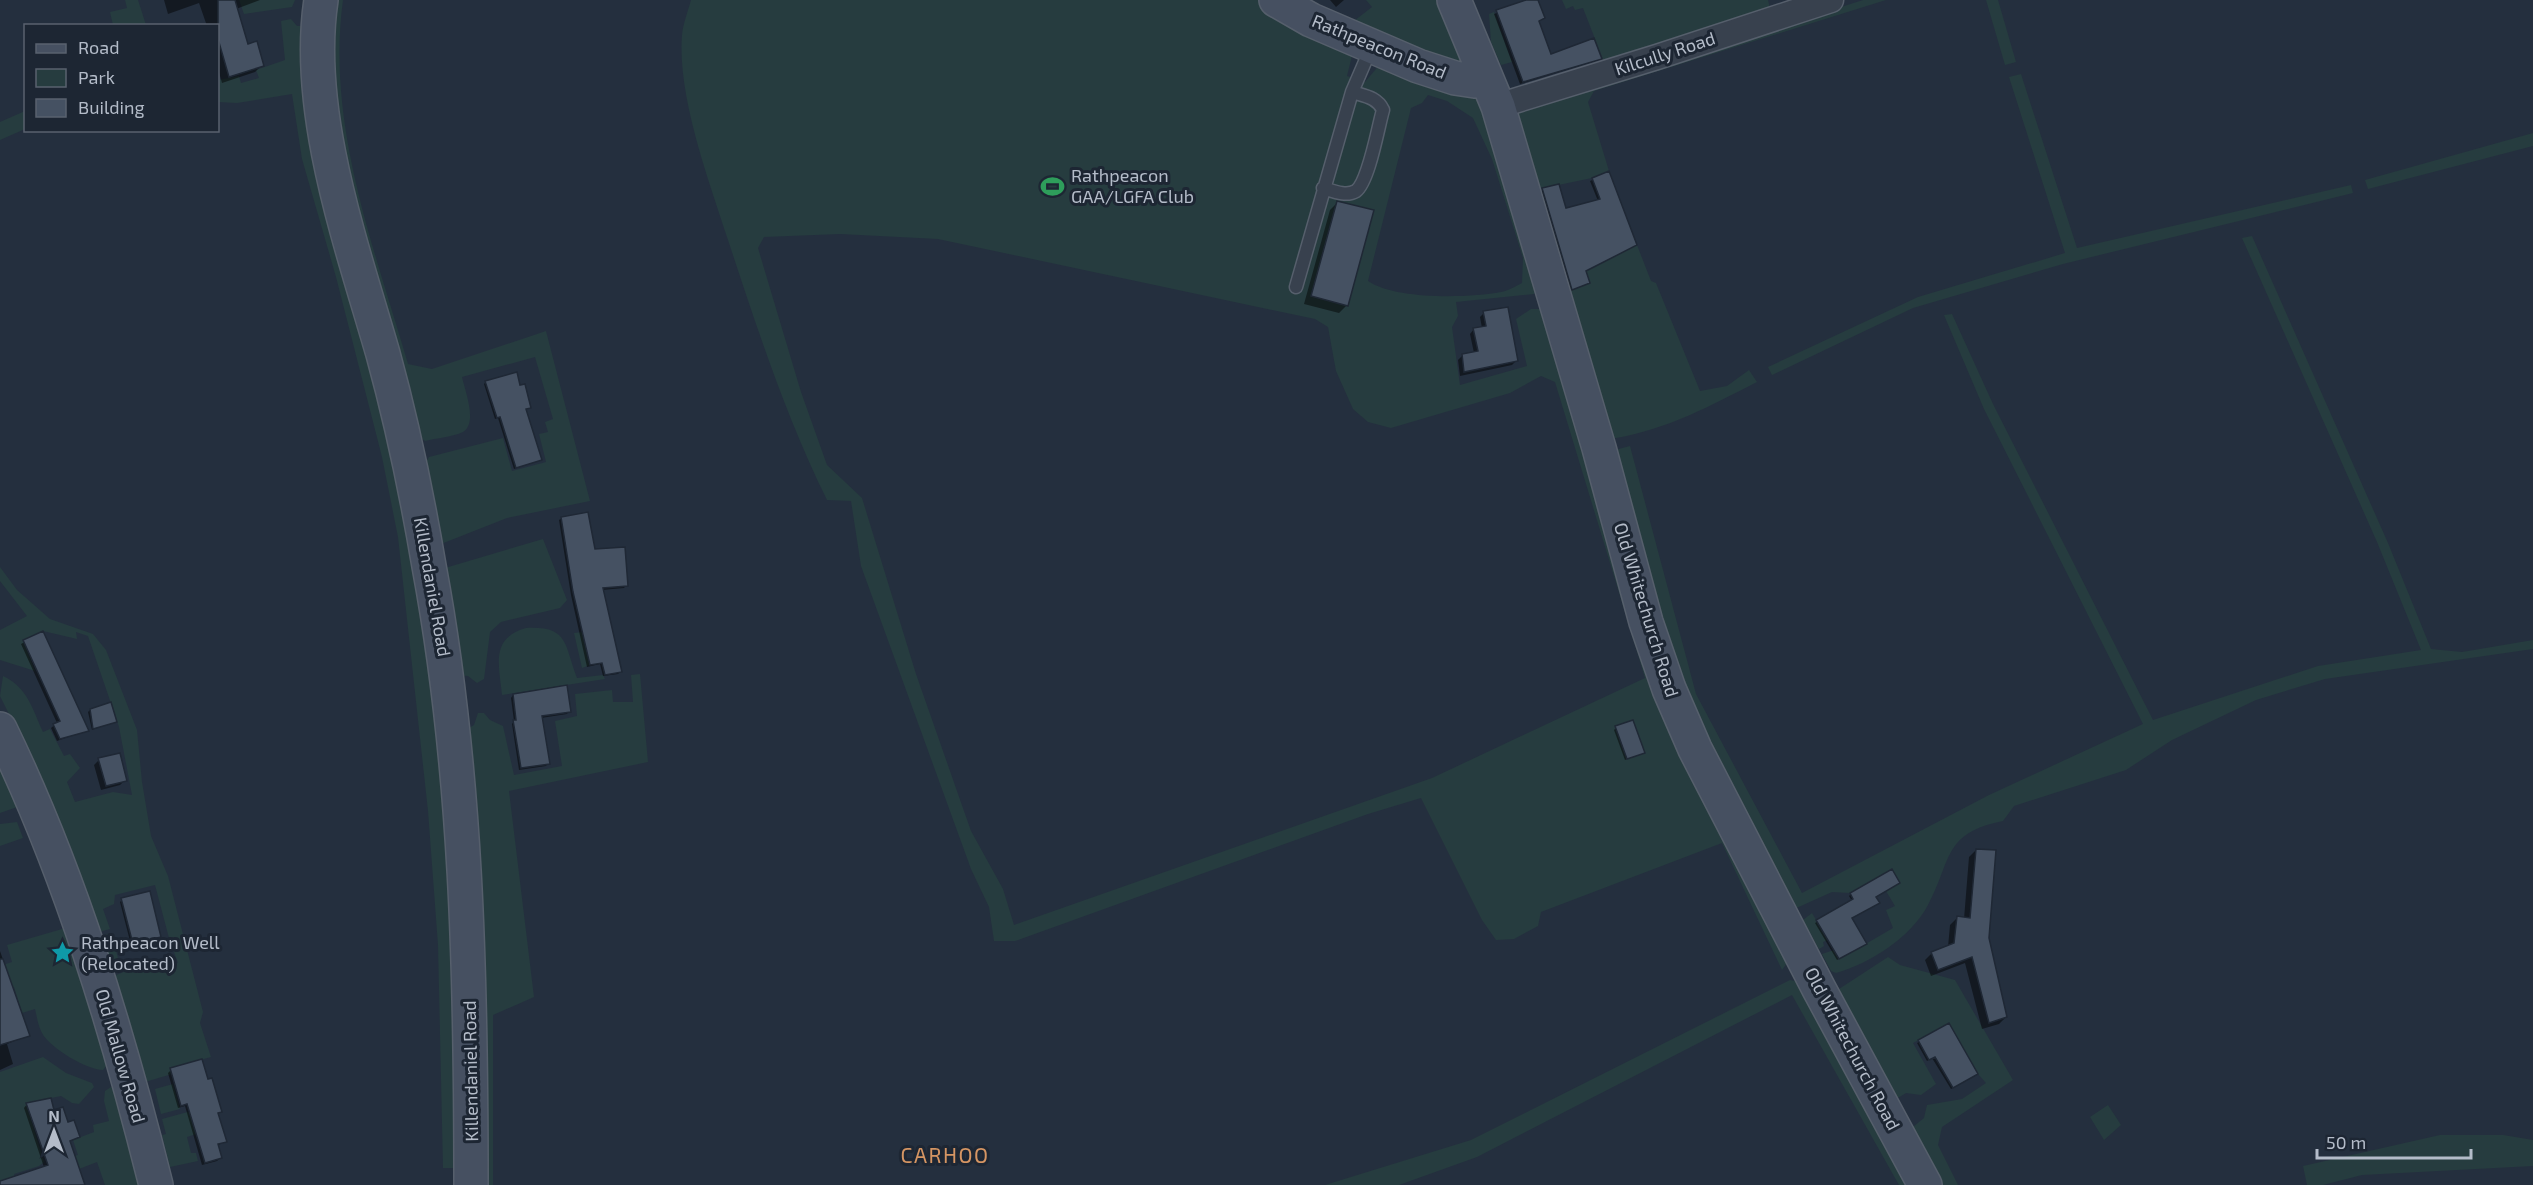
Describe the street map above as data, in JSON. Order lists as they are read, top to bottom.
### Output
{
  "streets": {
    "street": [
      "Rathpeacon Road",
      "Kilcully Road",
      "Killendaniel Road",
      "Old Whitechurch Road",
      "Old Mallow Road"
    ]
  },
  "crossings": [
    ["Rathpeacon Road", "Kilcully Road"],
    ["Rathpeacon Road", "Old Whitechurch Road"],
    ["Kilcully Road", "Old Whitechurch Road"]
  ],
  "districts": ["CARHOO"],
  "places": {
    "sports": ["Rathpeacon GAA/LGFA Club"],
    "place": ["Rathpeacon Well (Relocated)"]
  },
  "legend": ["Road", "Park", "Building"],
  "scale_bar": "50 m",
  "north": "top"
}
